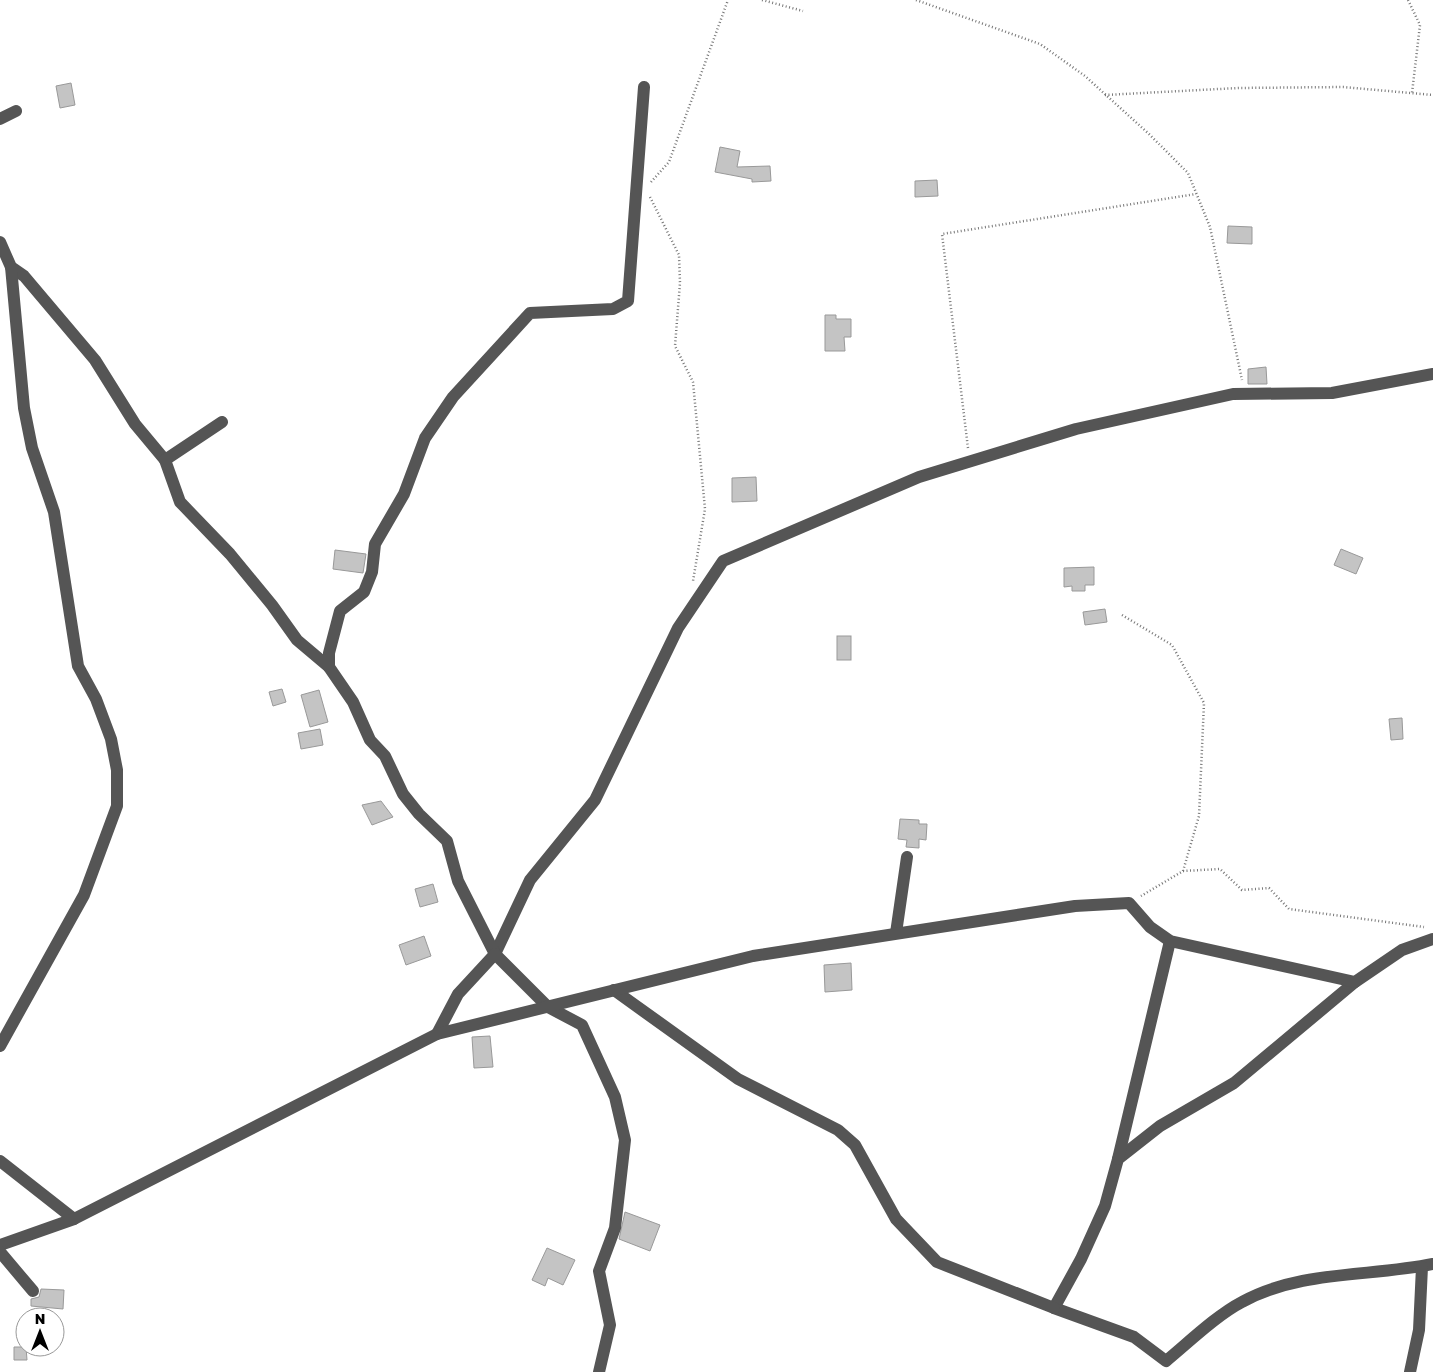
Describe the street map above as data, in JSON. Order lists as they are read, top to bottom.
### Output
{
  "north": "top"
}
